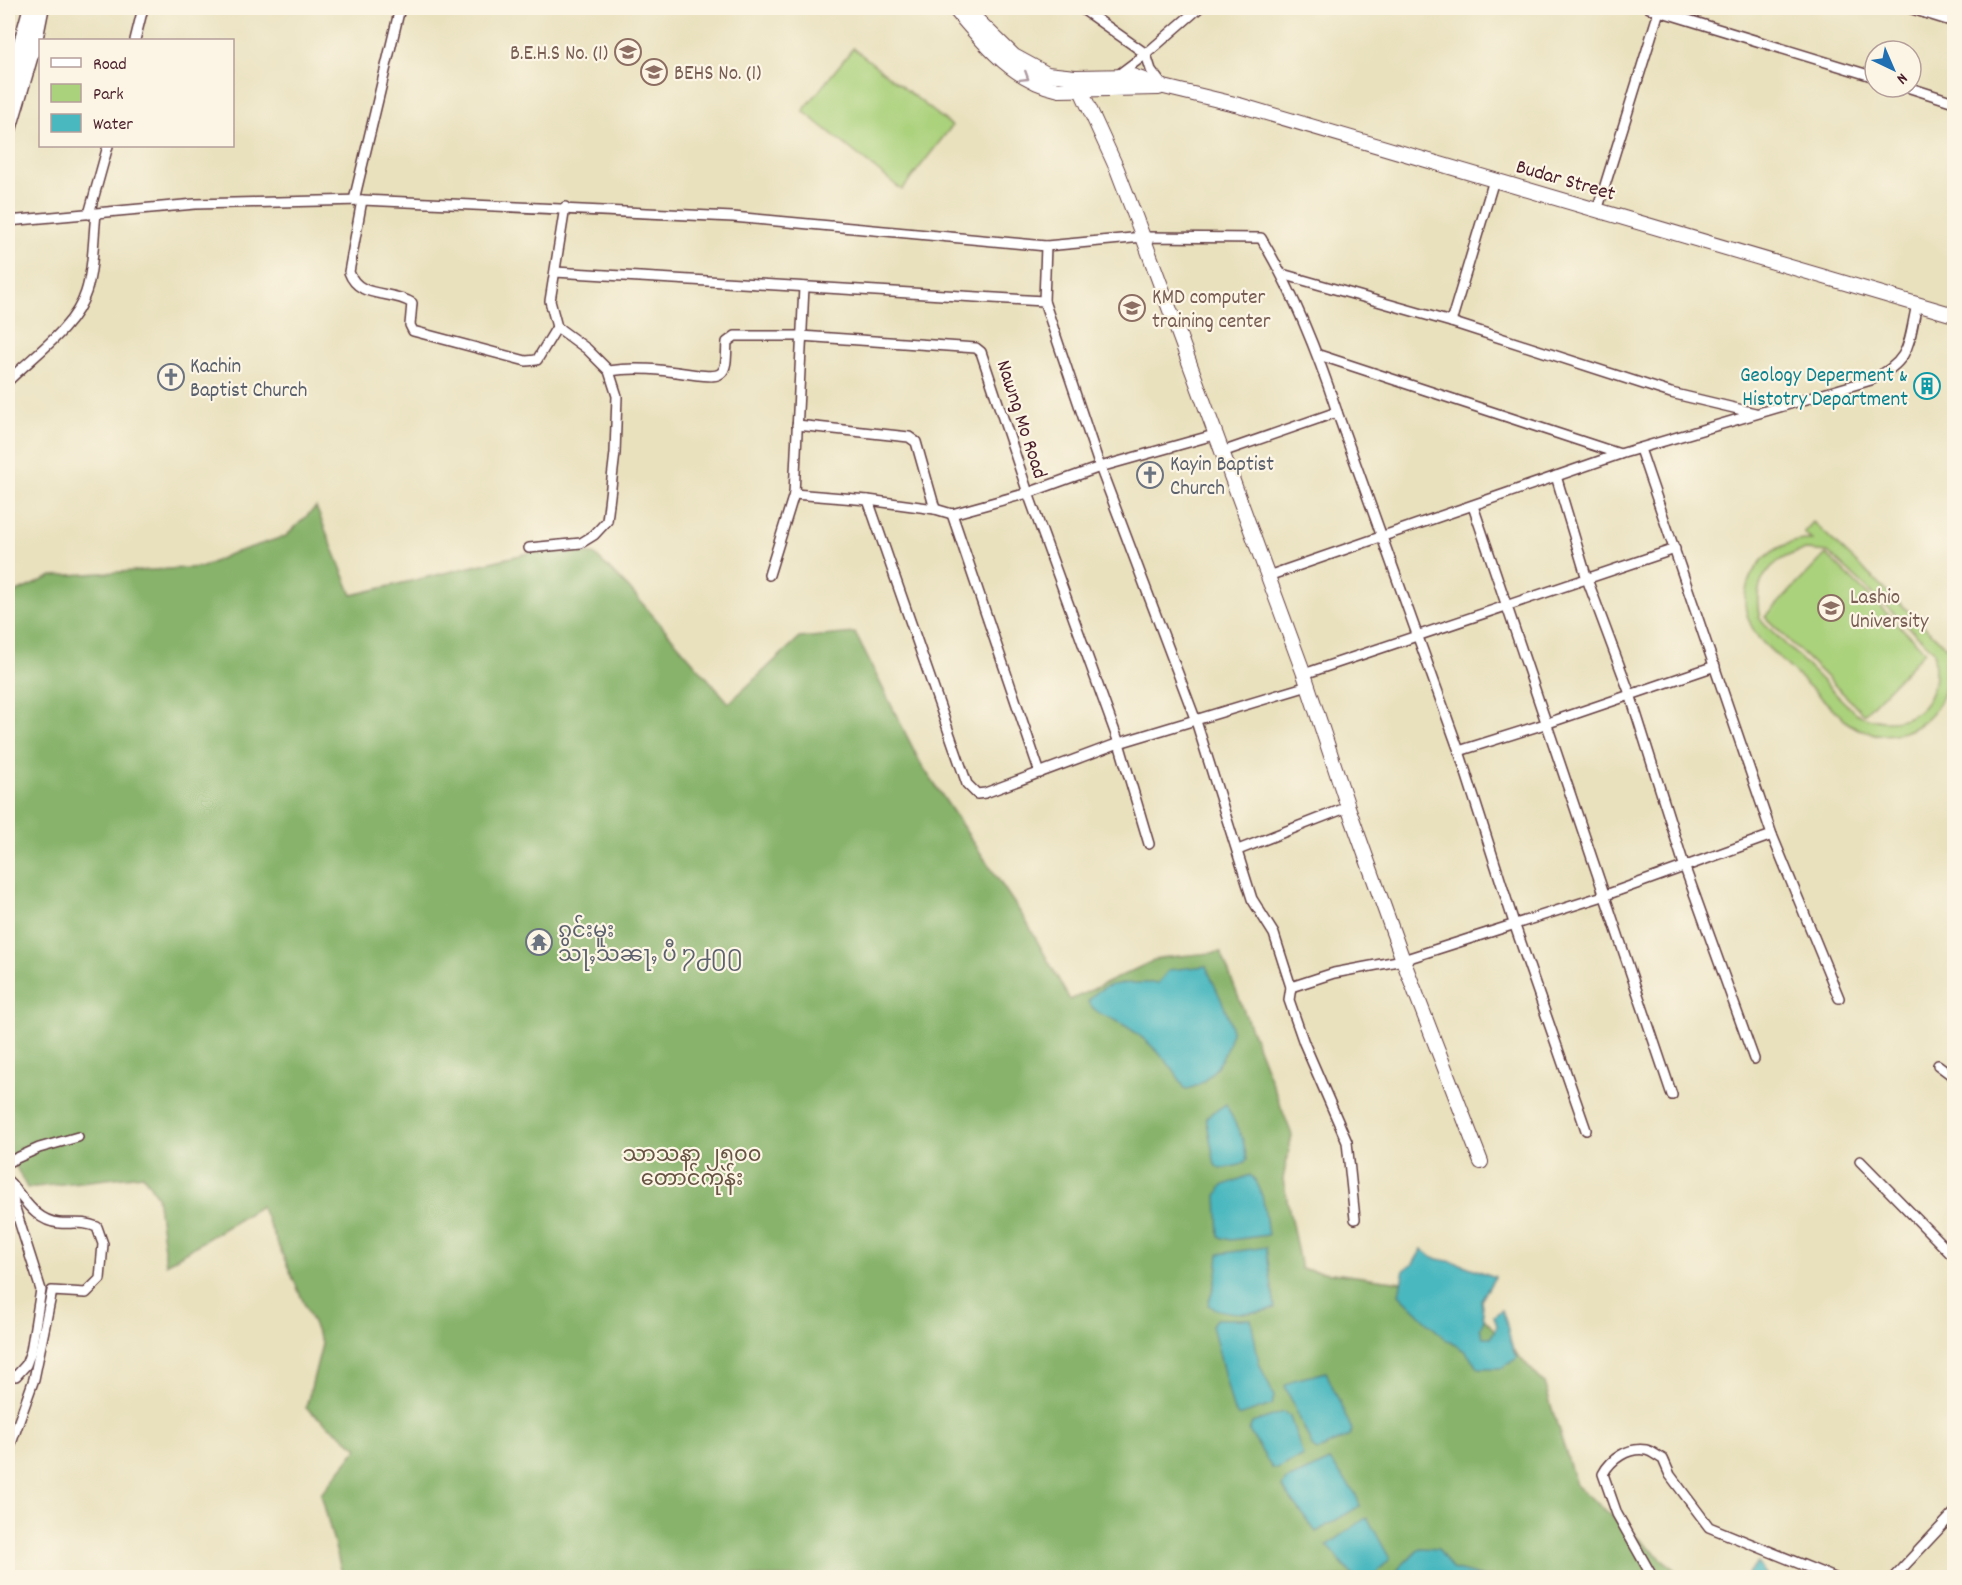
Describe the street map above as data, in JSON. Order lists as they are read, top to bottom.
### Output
{
  "streets": {
    "main road": ["Budar Street"],
    "street": ["Nawng Mo Road"]
  },
  "parks": ["သာသနာ ၂၅၀၀ တောင်ကုန်း"],
  "places": {
    "school or university": [
      "B.E.H.S No. (1)",
      "BEHS No. (1)",
      "KMD computer training center",
      "Lashio University"
    ],
    "church": ["Kachin Baptist Church", "Kayin Baptist Church"],
    "building": ["Geology Deperment & Histotry Department"],
    "temple": ["ၵွင်းမူး သႃႇသၼႃႇ ပီ ႒႕႐႐"]
  },
  "legend": ["Road", "Park", "Water"],
  "north": "bottom right"
}
